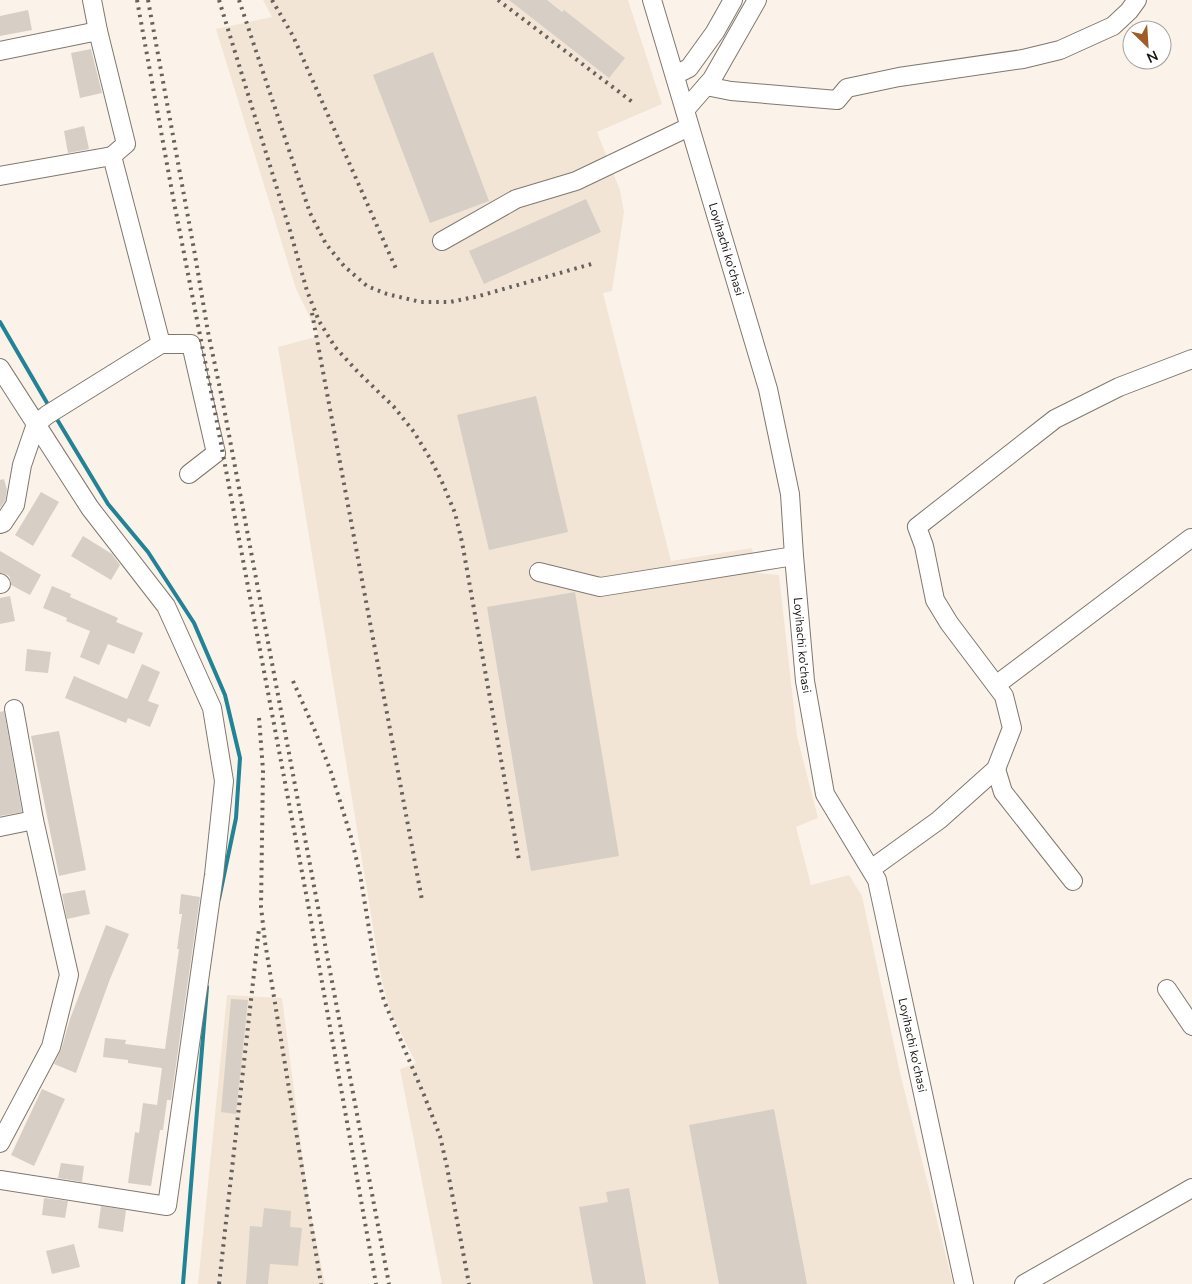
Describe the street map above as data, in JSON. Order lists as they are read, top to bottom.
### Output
{
  "streets": {
    "street": ["Loyihachi ko'chasi"]
  },
  "north": "bottom right"
}
